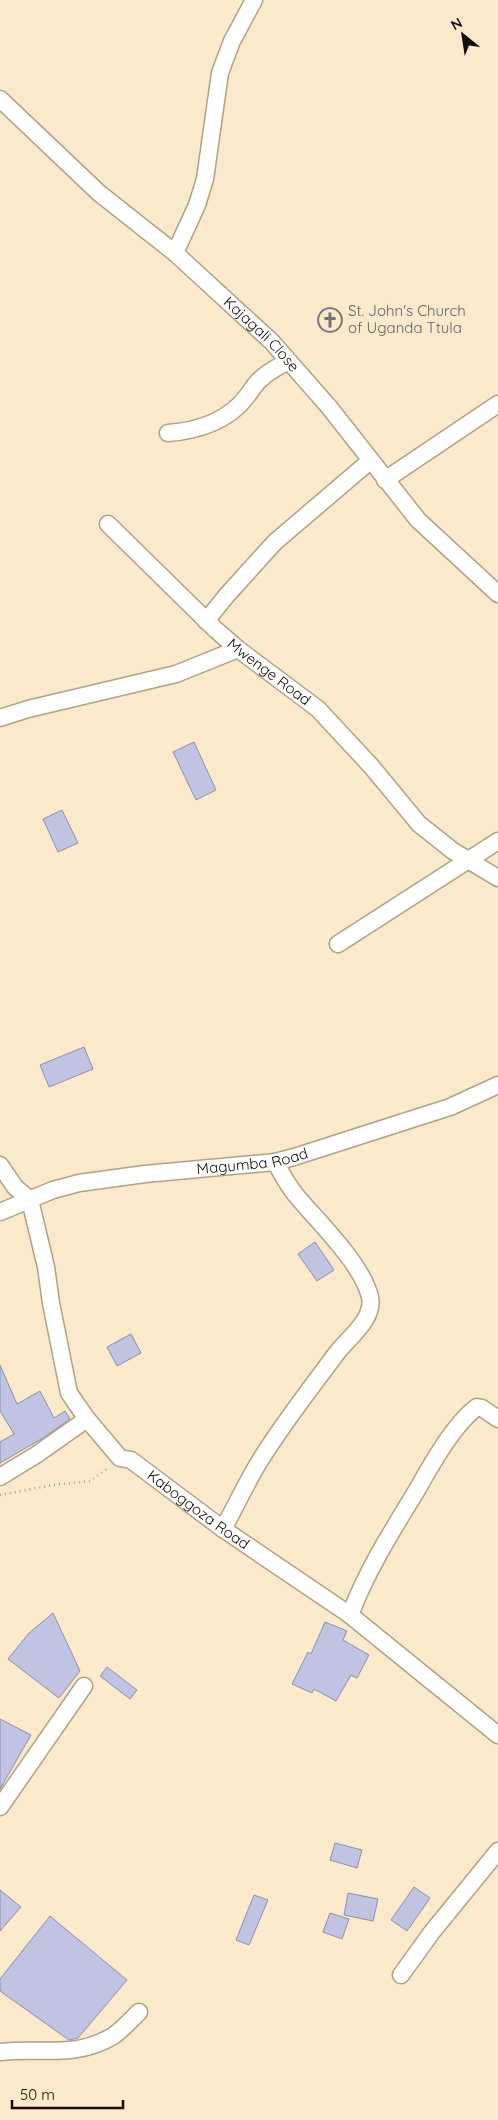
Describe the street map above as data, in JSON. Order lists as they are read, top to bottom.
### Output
{
  "streets": {
    "street": [
      "Kajagali Close",
      "Mwenge Road",
      "Magumba Road",
      "Kaboggoza Road"
    ]
  },
  "crossings": [
    ["Magumba Road", "Kaboggoza Road"]
  ],
  "places": {
    "church": ["St. John's Church of Uganda Ttula"]
  },
  "scale_bar": "50 m",
  "north": "top left"
}
